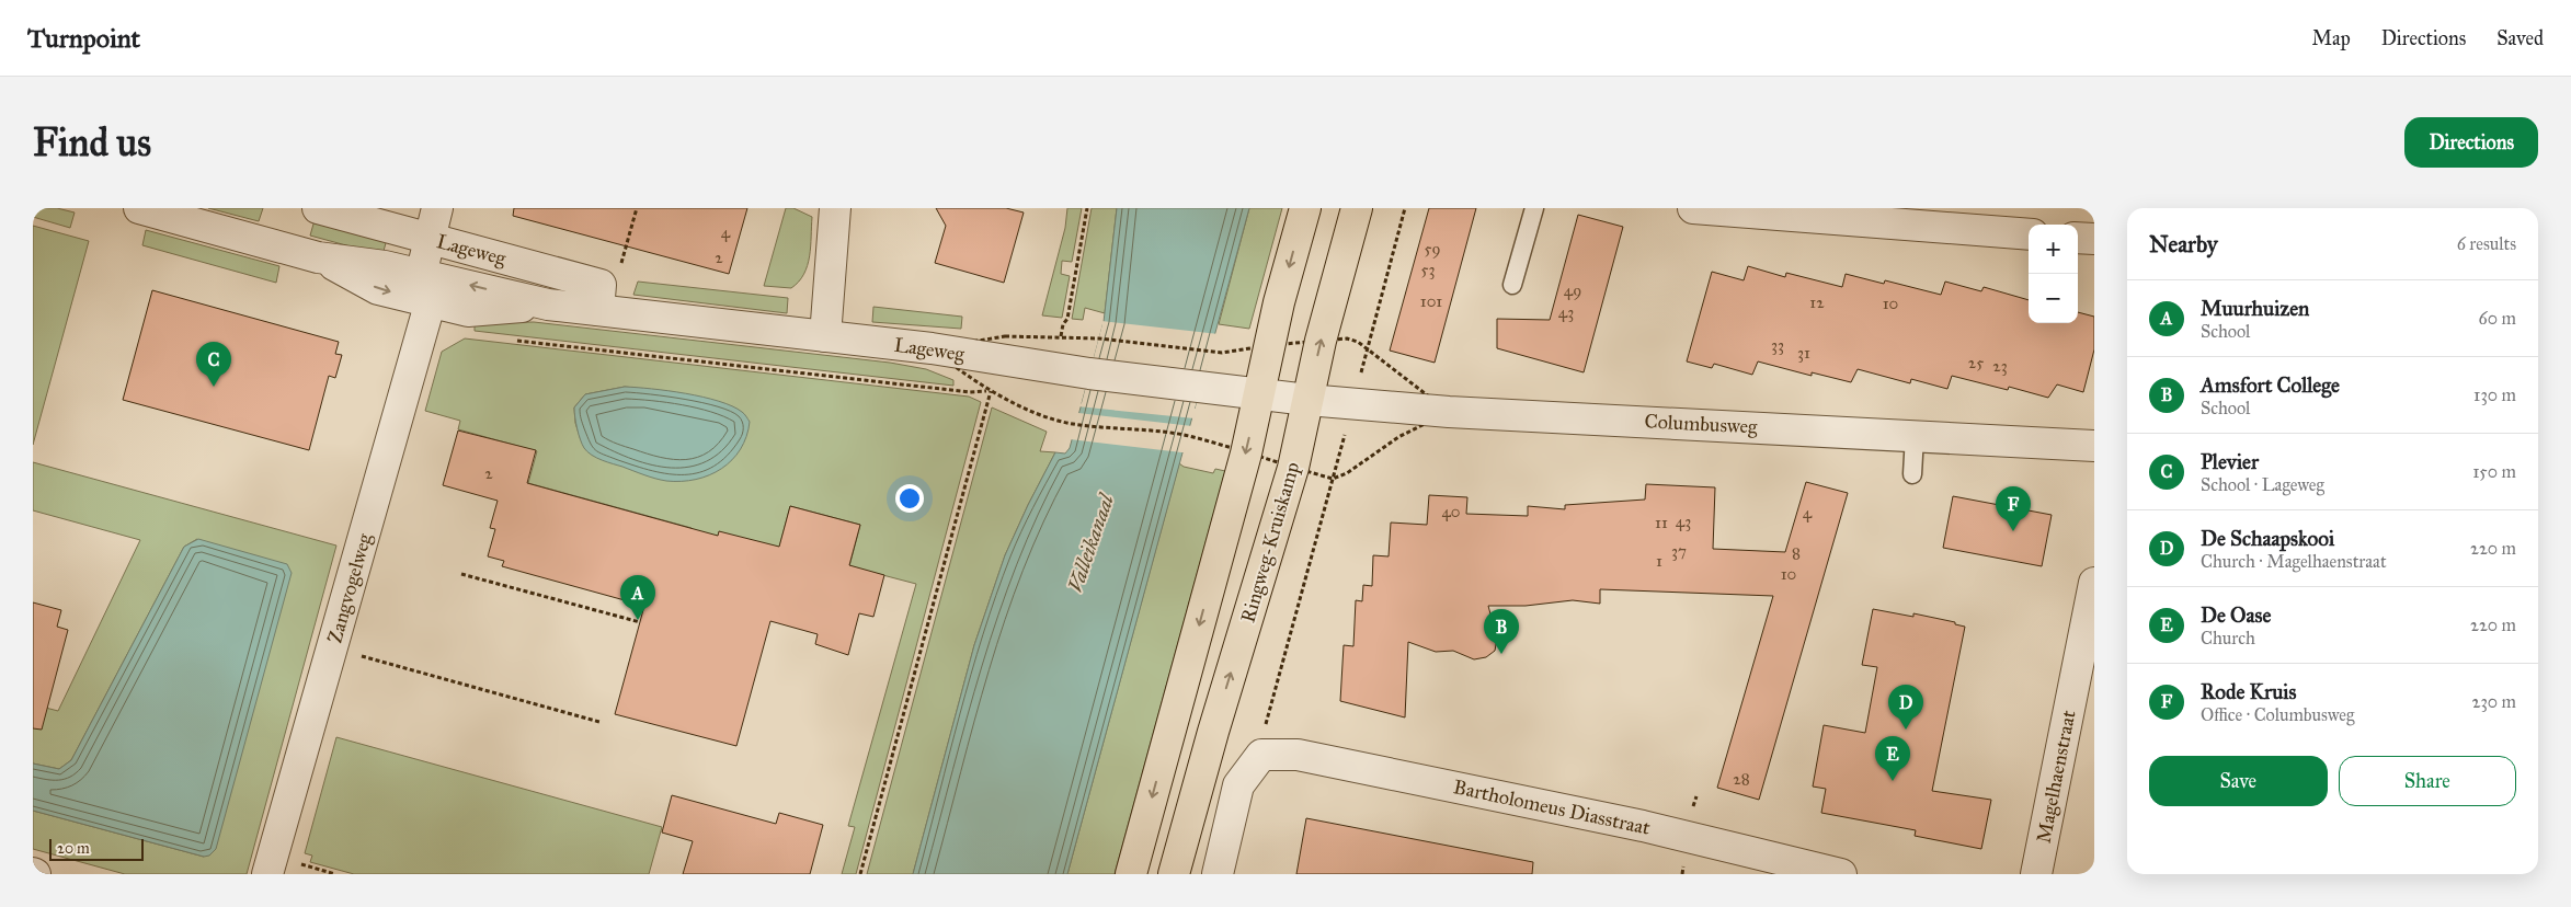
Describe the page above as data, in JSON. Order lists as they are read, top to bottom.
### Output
{
  "streets": {
    "main road": ["Ringweg-Kruiskamp"],
    "street": [
      "Lageweg",
      "Columbusweg",
      "Zangvogelweg",
      "Magelhaenstraat",
      "Bartholomeus Diasstraat"
    ]
  },
  "crossings": [
    ["Lageweg", "Columbusweg"],
    ["Lageweg", "Ringweg-Kruiskamp"],
    ["Lageweg", "Zangvogelweg"],
    ["Columbusweg", "Ringweg-Kruiskamp"]
  ],
  "water": ["Valleikanaal"],
  "house_numbers": [
    "4",
    "59",
    "2",
    "53",
    "49",
    "101",
    "12",
    "10",
    "43",
    "33",
    "31",
    "25",
    "23",
    "2",
    "40",
    "4",
    "43",
    "11",
    "37",
    "8",
    "1",
    "10",
    "28"
  ],
  "scale_bar": "20 m",
  "page": {
    "header": "Turnpoint",
    "nav": ["Map", "Directions", "Saved"],
    "buttons": [
      "Directions",
      ["Save", "Share"]
    ],
    "title": "Find us",
    "heading": ["Nearby", "6 results"],
    "map_buttons": ["+", "−"],
    "list": [
      {
        "mark": "A",
        "name": "Muurhuizen",
        "note": "School",
        "value": "60 m"
      },
      {
        "mark": "B",
        "name": "Amsfort College",
        "note": "School",
        "value": "130 m"
      },
      {
        "mark": "C",
        "name": "Plevier",
        "note": "School · Lageweg",
        "value": "150 m"
      },
      {
        "mark": "D",
        "name": "De Schaapskooi",
        "note": "Church · Magelhaenstraat",
        "value": "220 m"
      },
      {
        "mark": "E",
        "name": "De Oase",
        "note": "Church",
        "value": "220 m"
      },
      {
        "mark": "F",
        "name": "Rode Kruis",
        "note": "Office · Columbusweg",
        "value": "230 m"
      }
    ],
    "pins": [
      "C",
      "F",
      "A",
      "B",
      "D",
      "E"
    ],
    "scale": "20 m"
  }
}
